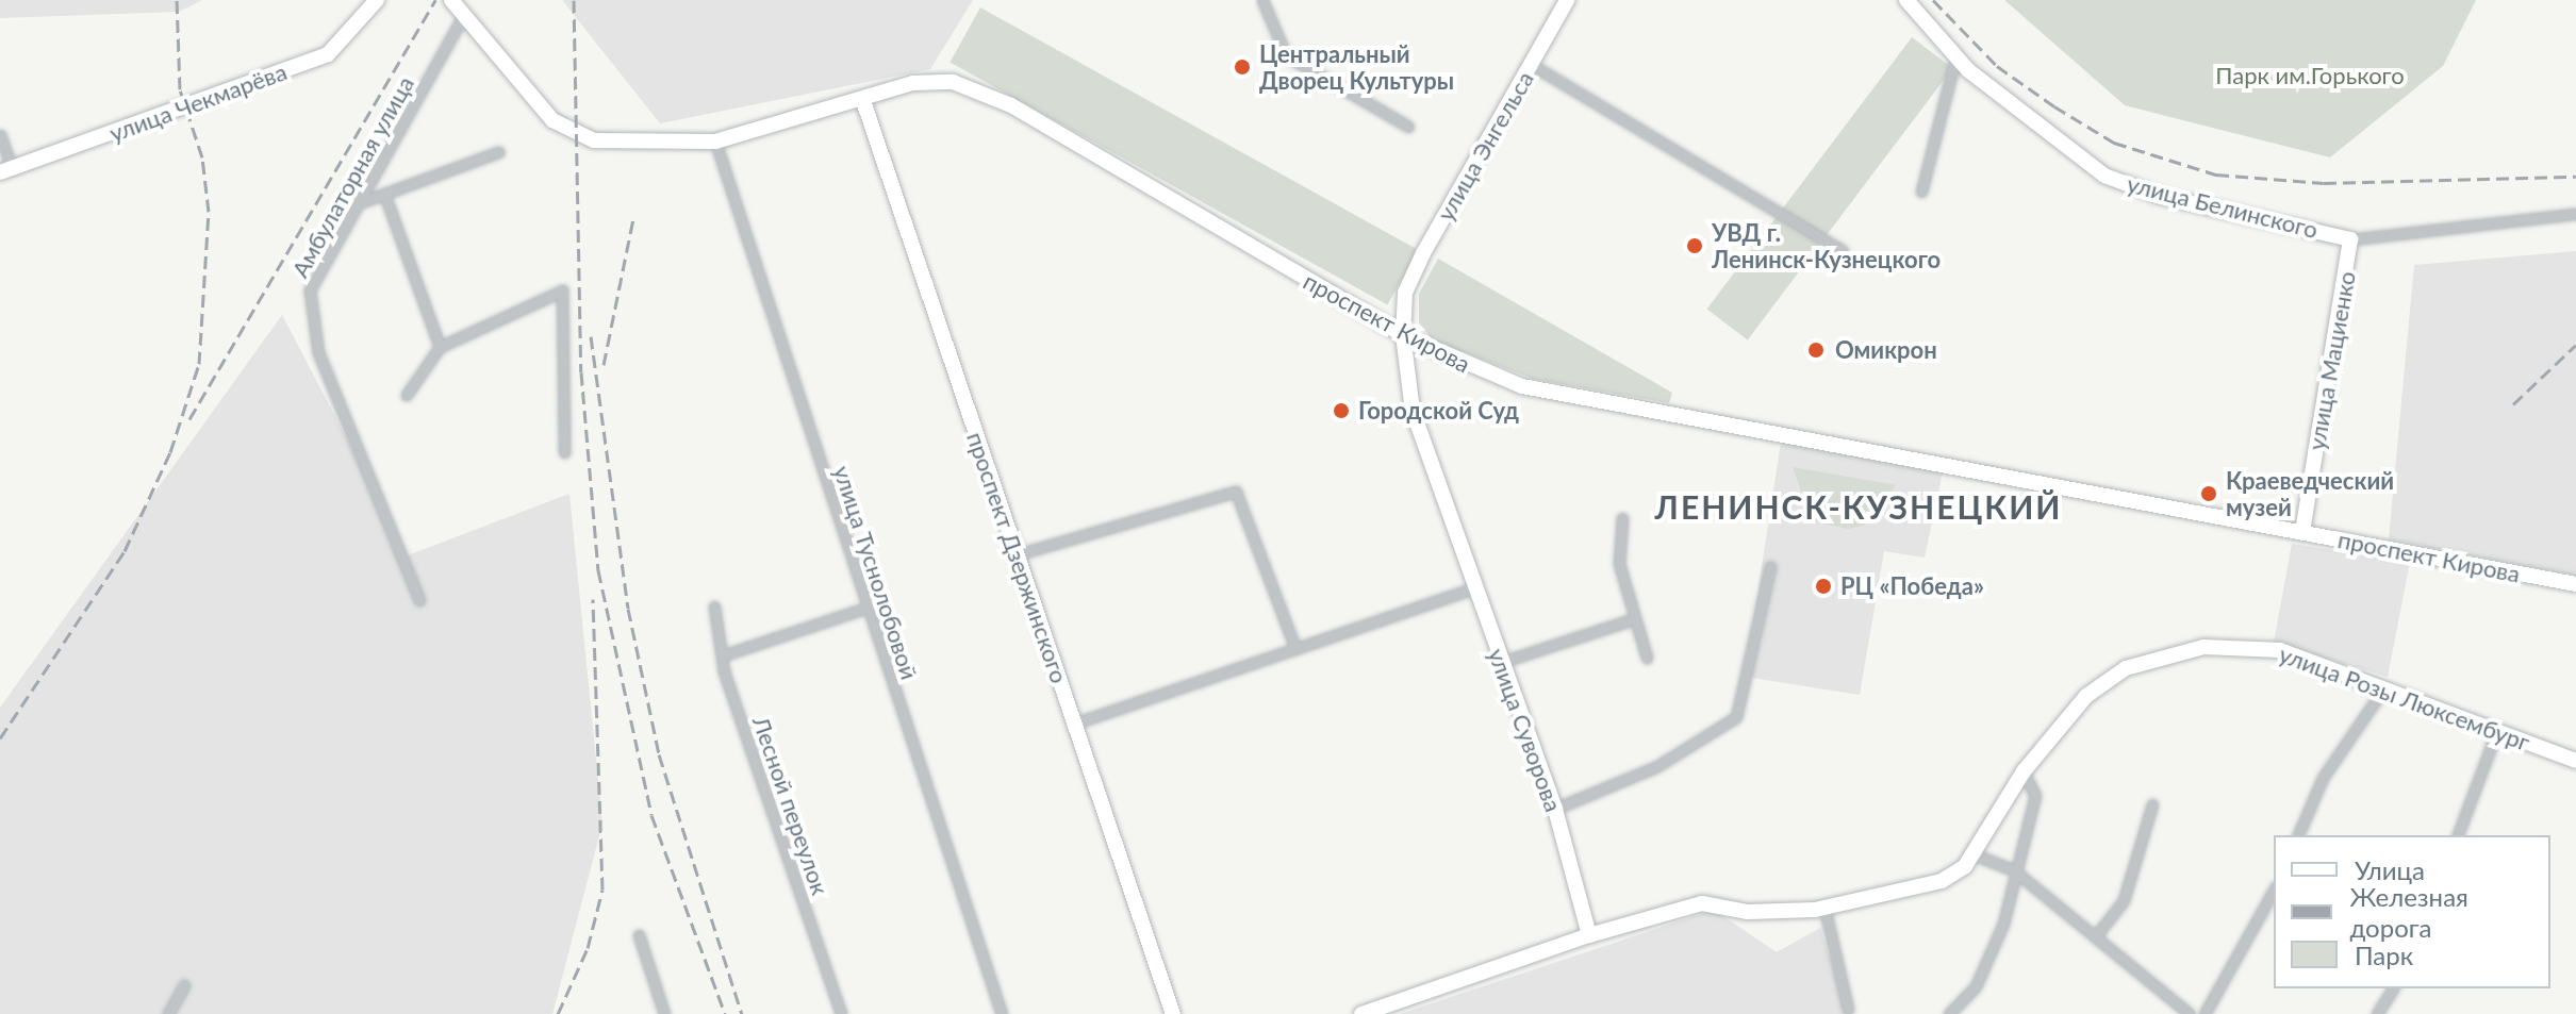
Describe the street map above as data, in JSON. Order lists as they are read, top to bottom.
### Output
{
  "streets": {
    "street": [
      "улица Чекмарёва",
      "улица Энгельса",
      "Амбулаторная улица",
      "улица Белинского",
      "проспект Кирова",
      "улица Мациенко",
      "проспект Дзержинского",
      "улица Туснолобовой",
      "улица Розы Люксембург",
      "улица Суворова",
      "Лесной переулок"
    ]
  },
  "crossings": [
    ["улица Энгельса", "улица Суворова"],
    ["Амбулаторная улица", "проспект Кирова"],
    ["улица Белинского", "улица Мациенко"],
    ["проспект Кирова", "улица Мациенко"],
    ["проспект Кирова", "проспект Дзержинского"],
    ["проспект Кирова", "улица Туснолобовой"],
    ["проспект Кирова", "улица Суворова"],
    ["улица Розы Люксембург", "улица Суворова"]
  ],
  "districts": ["ЛЕНИНСК-КУЗНЕЦКИЙ"],
  "parks": ["Парк им.Горького"],
  "places": [
    "Центральный Дворец Культуры",
    "УВД г. Ленинск-Кузнецкого",
    "Омикрон",
    "Городской Суд",
    "Краеведческий музей",
    "РЦ «Победа»"
  ],
  "legend": ["Улица", "Железная дорога", "Парк"]
}
